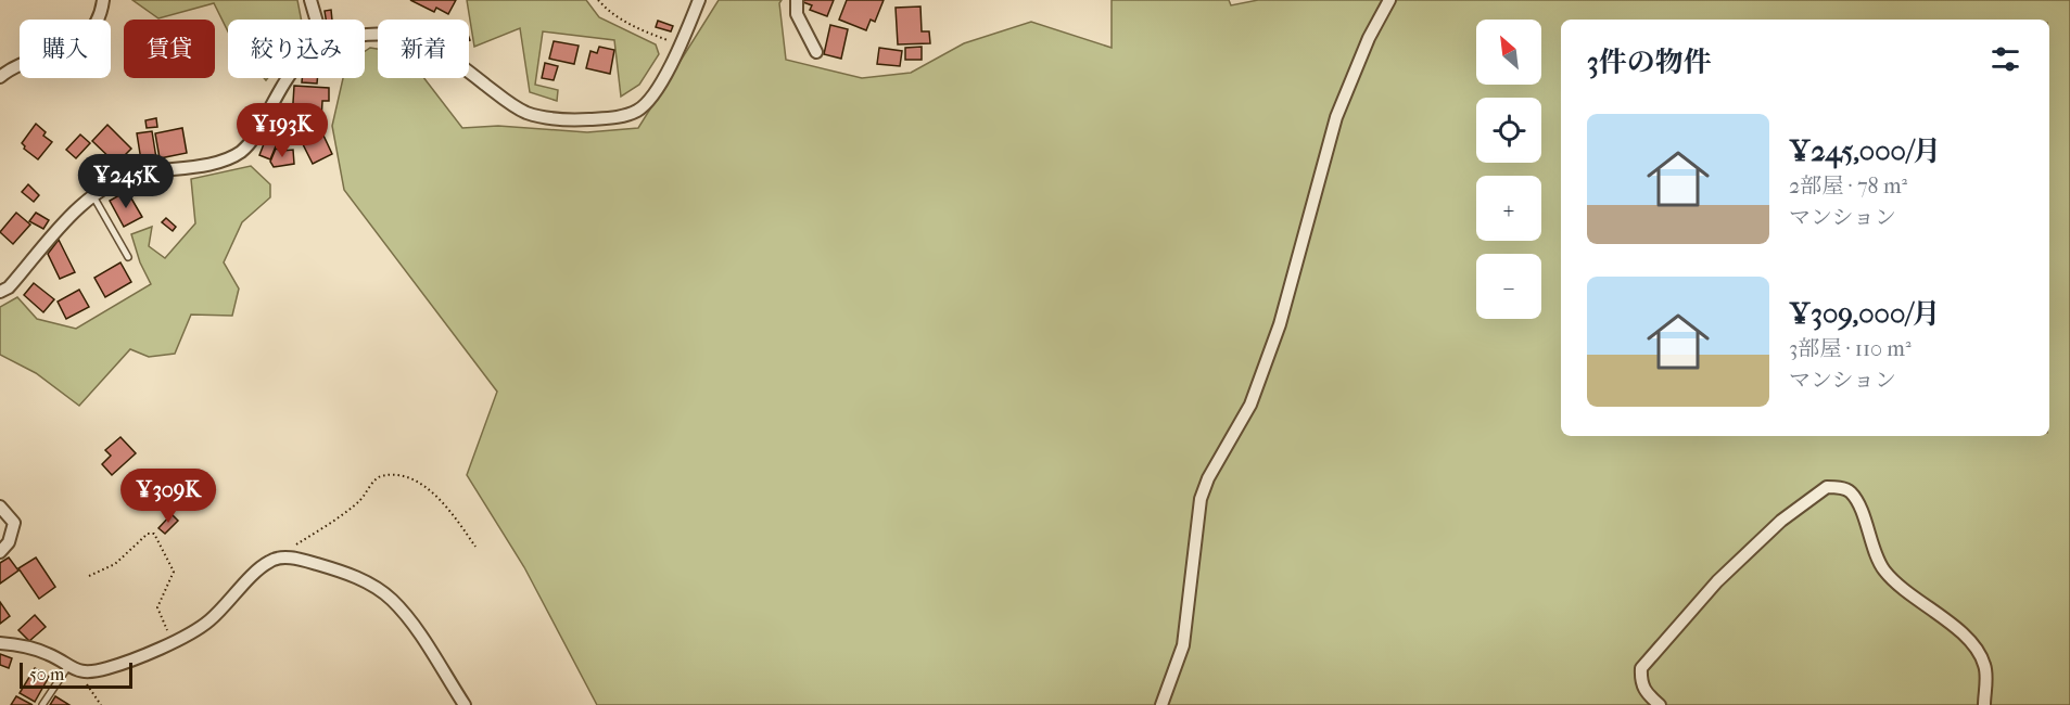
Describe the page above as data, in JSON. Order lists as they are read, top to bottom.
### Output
{
  "scale_bar": "50 m",
  "north": "top left",
  "page": {
    "map_buttons": ["+", "−"],
    "chip": [
      "購入",
      "賃貸",
      "絞り込み",
      "新着"
    ],
    "heading": "3件の物件",
    "list": [
      {
        "name": "¥245,000/月",
        "note": "2部屋 · 78 m² · マンション"
      },
      {
        "name": "¥309,000/月",
        "note": "3部屋 · 110 m² · マンション"
      }
    ],
    "price": ["¥193K", "¥245K", "¥309K"],
    "scale": "50 m"
  }
}
